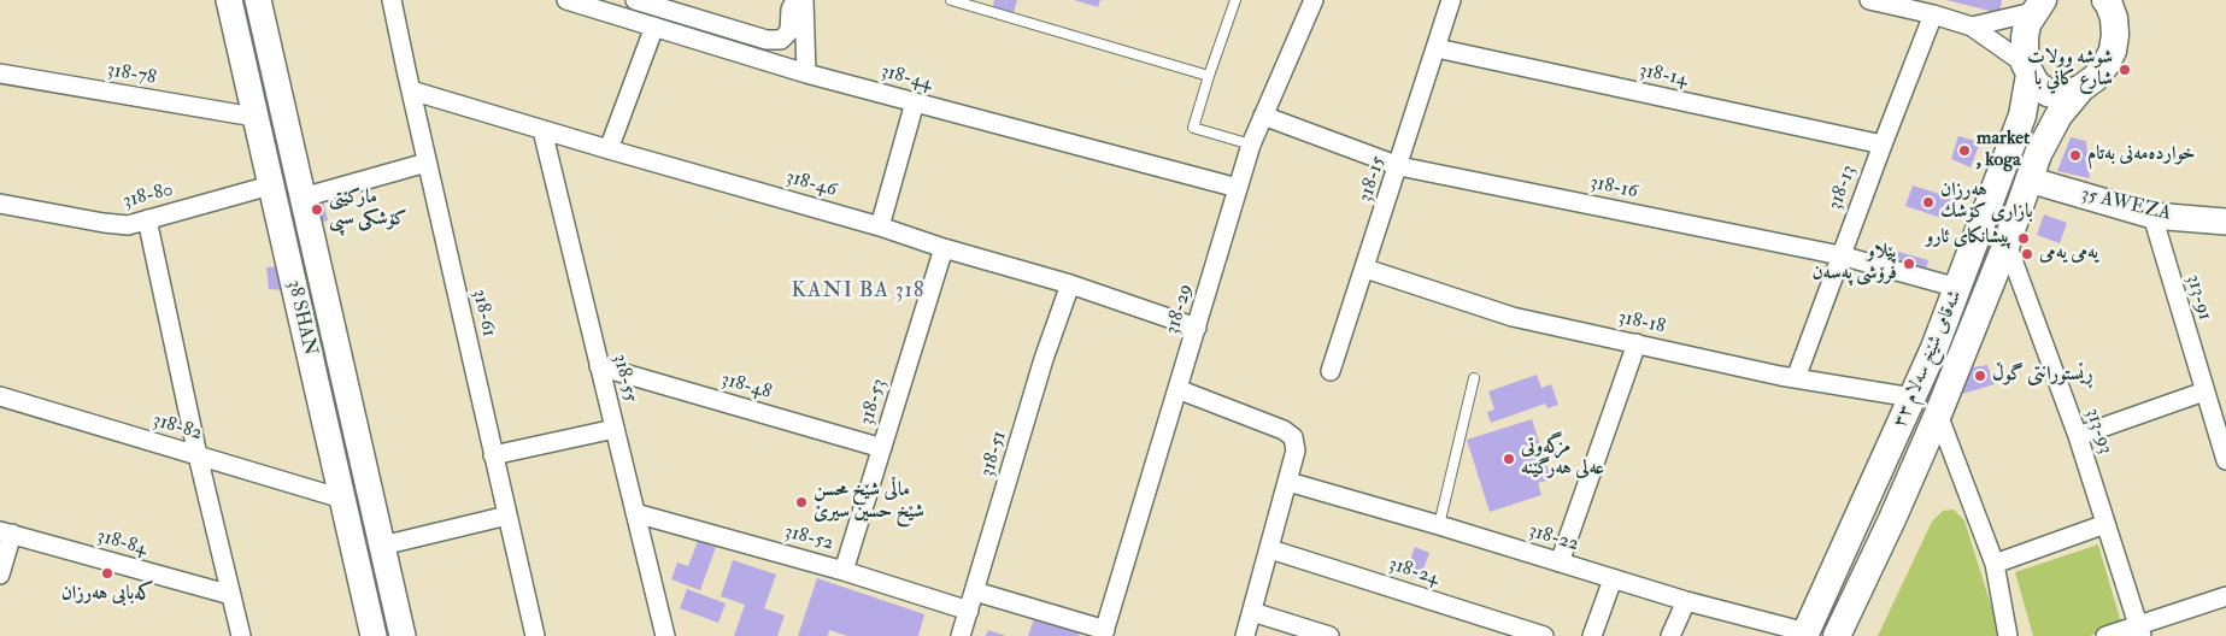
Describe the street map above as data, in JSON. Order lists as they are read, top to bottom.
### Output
{
  "streets": {
    "main road": ["شەقامی شێخ سەلام ٣٣"],
    "street": [
      "318-78",
      "318-14",
      "318-44",
      "318-15",
      "318-46",
      "318-16",
      "318-13",
      "318-80",
      "35 AWEZA",
      "313-91",
      "318-29",
      "318-61",
      "38 SHAN",
      "318-18",
      "318-55",
      "318-48",
      "318-53",
      "318-82",
      "313-93",
      "318-51",
      "318-52",
      "318-22",
      "318-84",
      "318-24"
    ]
  },
  "crossings": [
    ["318-78", "38 SHAN"],
    ["318-14", "318-15"],
    ["318-14", "318-13"],
    ["318-44", "318-29"],
    ["318-15", "318-16"],
    ["318-15", "318-18"],
    ["318-46", "318-29"],
    ["318-46", "318-61"],
    ["318-46", "318-55"],
    ["318-46", "318-53"],
    ["318-46", "318-51"],
    ["318-16", "318-13"],
    ["318-16", "318-29"],
    ["318-16", "شەقامی شێخ سەلام ٣٣"],
    ["318-13", "318-18"],
    ["318-80", "38 SHAN"],
    ["35 AWEZA", "313-91"],
    ["35 AWEZA", "شەقامی شێخ سەلام ٣٣"],
    ["38 SHAN", "318-82"],
    ["318-18", "شەقامی شێخ سەلام ٣٣"],
    ["شەقامی شێخ سەلام ٣٣", "313-93"],
    ["شەقامی شێخ سەلام ٣٣", "318-22"],
    ["318-55", "318-48"],
    ["318-55", "318-52"],
    ["318-48", "318-53"],
    ["318-53", "318-52"],
    ["318-51", "318-52"]
  ],
  "districts": ["KANI BA 318"],
  "places": [
    "شوشه وولات شارع كاني با",
    "market , koga",
    "خواردەمەنی بەتام",
    "هەرزان بازاری کۆشك",
    "مارکێتی کۆشکی سپی",
    "پیشانکای ئارو",
    "یەمی یەمی",
    "پێلاو فرۆشی پەسەن",
    "ڕێستورانتی گوڵ",
    "مزگەوتی عەلی هەرگێنە",
    "ماڵی شێخ محسن شێخ حسین سیرێ",
    "کەبابی هەرزان"
  ]
}
